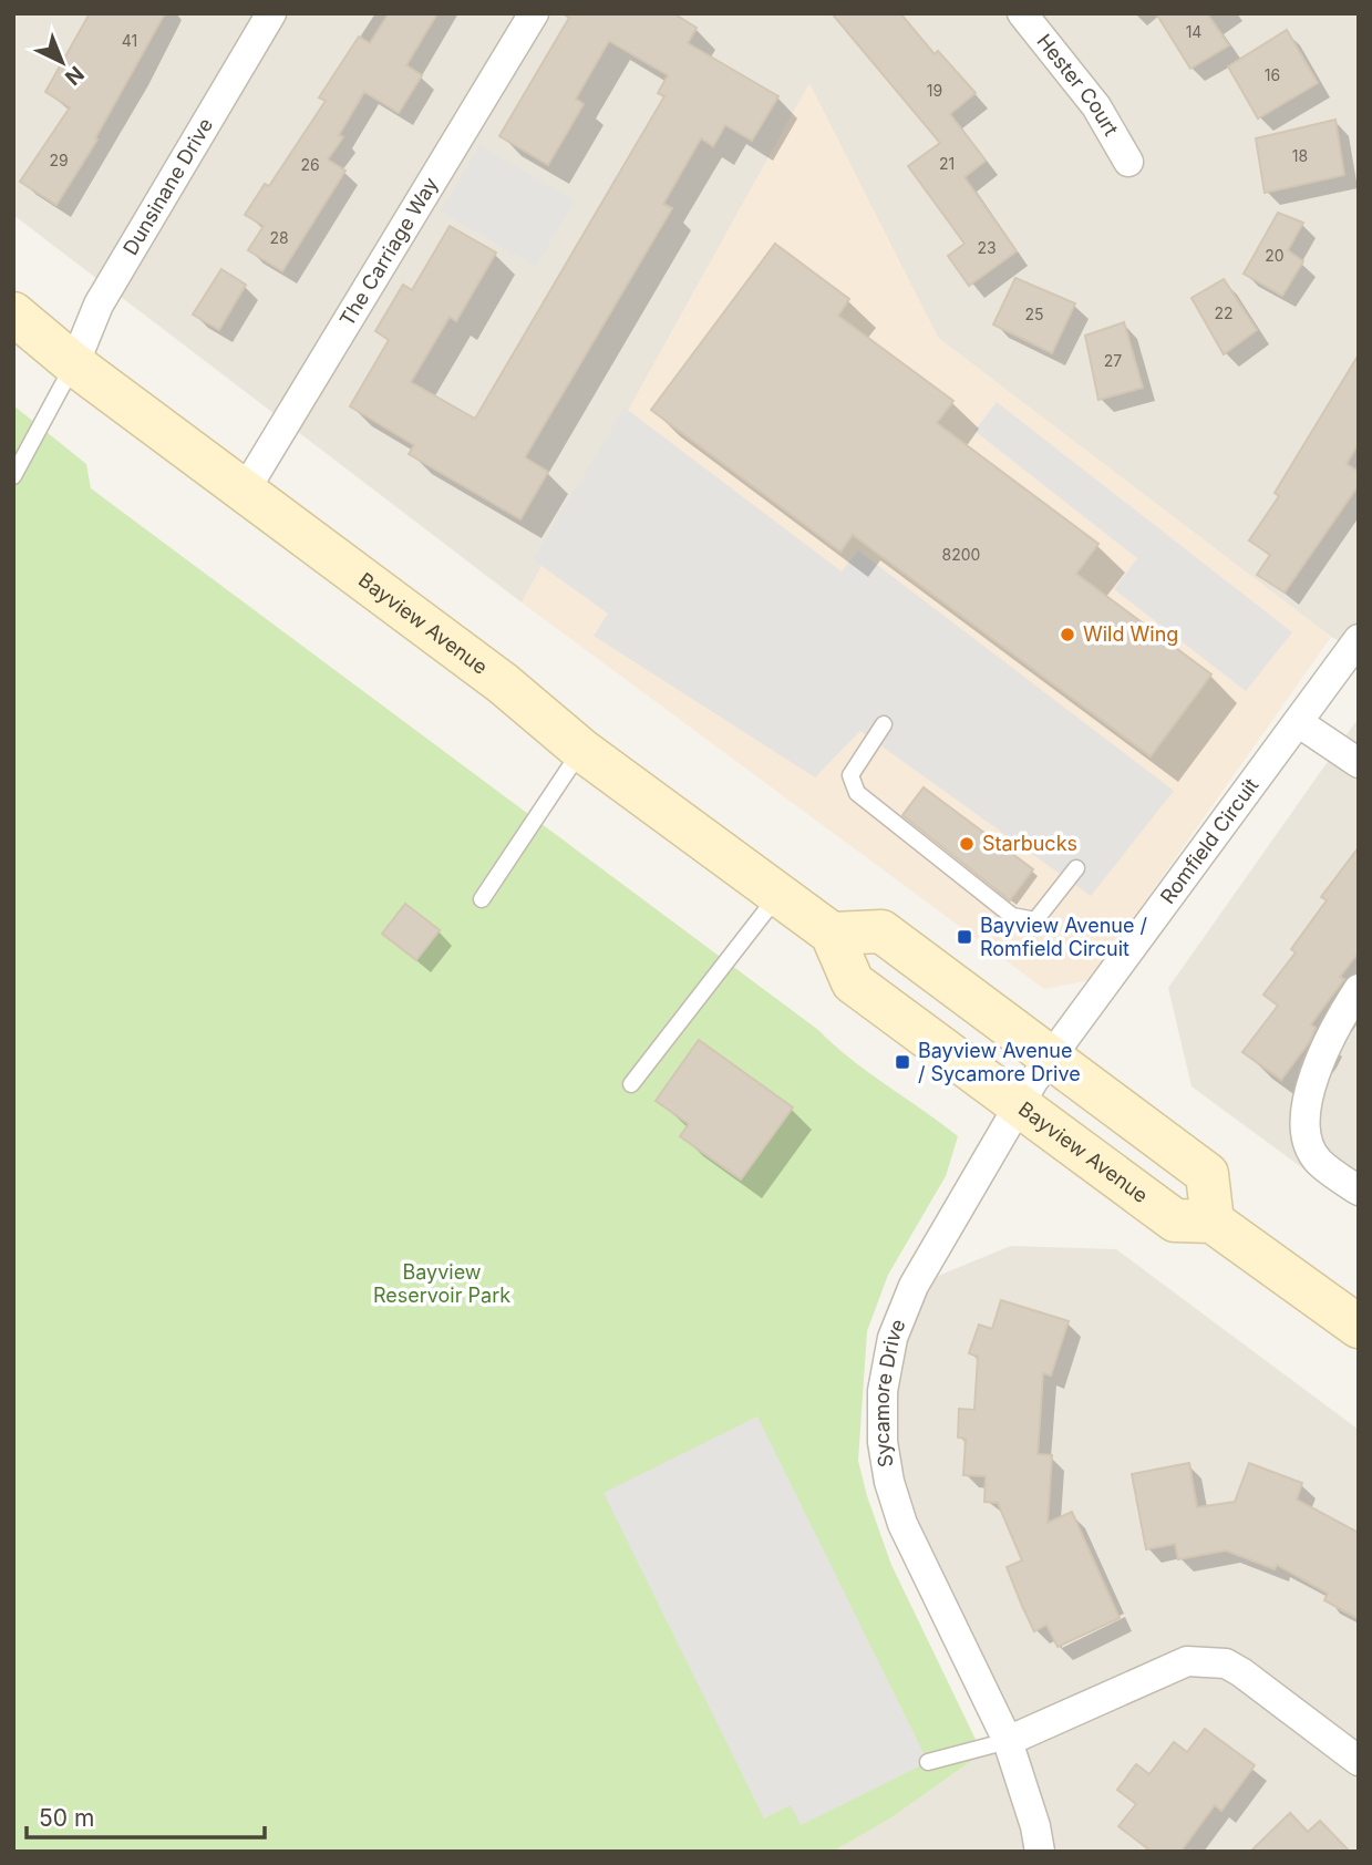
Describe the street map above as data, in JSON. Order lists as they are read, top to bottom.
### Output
{
  "streets": {
    "main road": ["Bayview Avenue"],
    "street": [
      "Hester Court",
      "Dunsinane Drive",
      "The Carriage Way",
      "Romfield Circuit",
      "Sycamore Drive"
    ]
  },
  "crossings": [
    ["Dunsinane Drive", "Bayview Avenue"],
    ["The Carriage Way", "Bayview Avenue"],
    ["Bayview Avenue", "Romfield Circuit"],
    ["Bayview Avenue", "Sycamore Drive"],
    ["Romfield Circuit", "Sycamore Drive"]
  ],
  "parks": ["Bayview Reservoir Park"],
  "places": {
    "other": ["Wild Wing", "Starbucks"],
    "transit": ["Bayview Avenue / Romfield Circuit", "Bayview Avenue / Sycamore Drive"]
  },
  "house_numbers": [
    "14",
    "41",
    "16",
    "19",
    "18",
    "29",
    "21",
    "26",
    "28",
    "23",
    "20",
    "22",
    "25",
    "27",
    "8200"
  ],
  "scale_bar": "50 m",
  "north": "bottom right"
}
